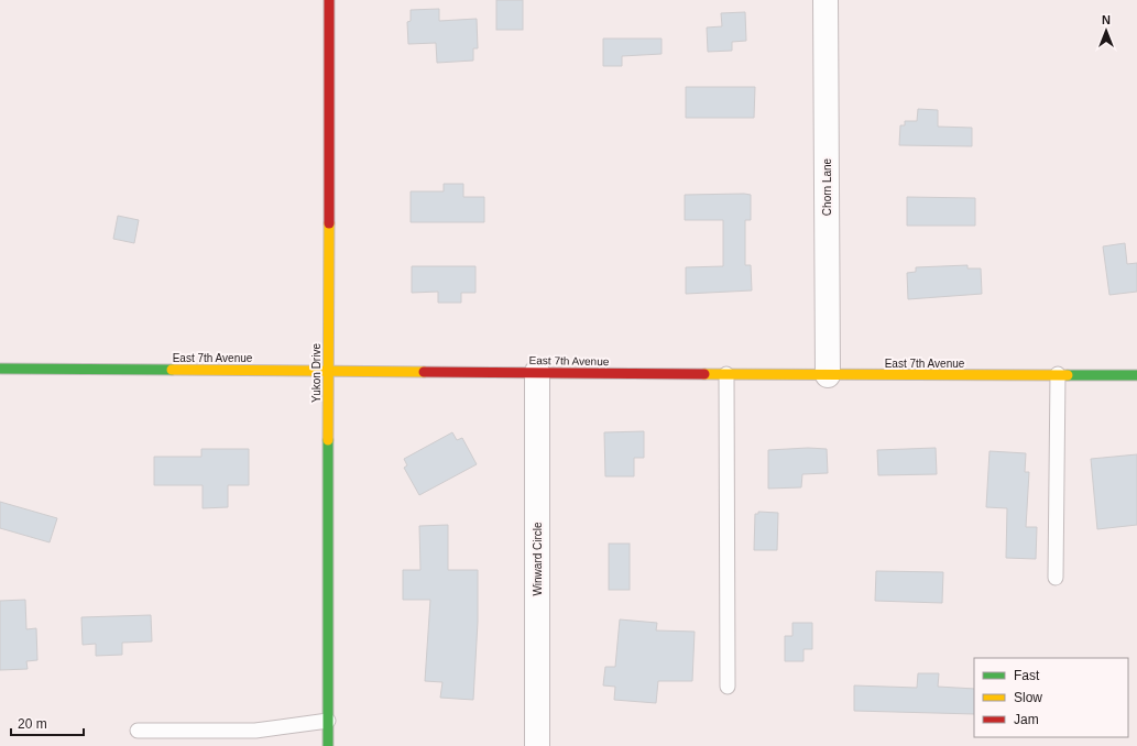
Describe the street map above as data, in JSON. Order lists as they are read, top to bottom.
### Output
{
  "streets": {
    "main road": ["East 7th Avenue", "Yukon Drive"],
    "street": ["Chorn Lane", "Winward Circle"]
  },
  "crossings": [
    ["Chorn Lane", "East 7th Avenue"],
    ["East 7th Avenue", "Yukon Drive"],
    ["East 7th Avenue", "Winward Circle"]
  ],
  "legend": ["Fast", "Slow", "Jam"],
  "scale_bar": "20 m",
  "north": "top"
}
